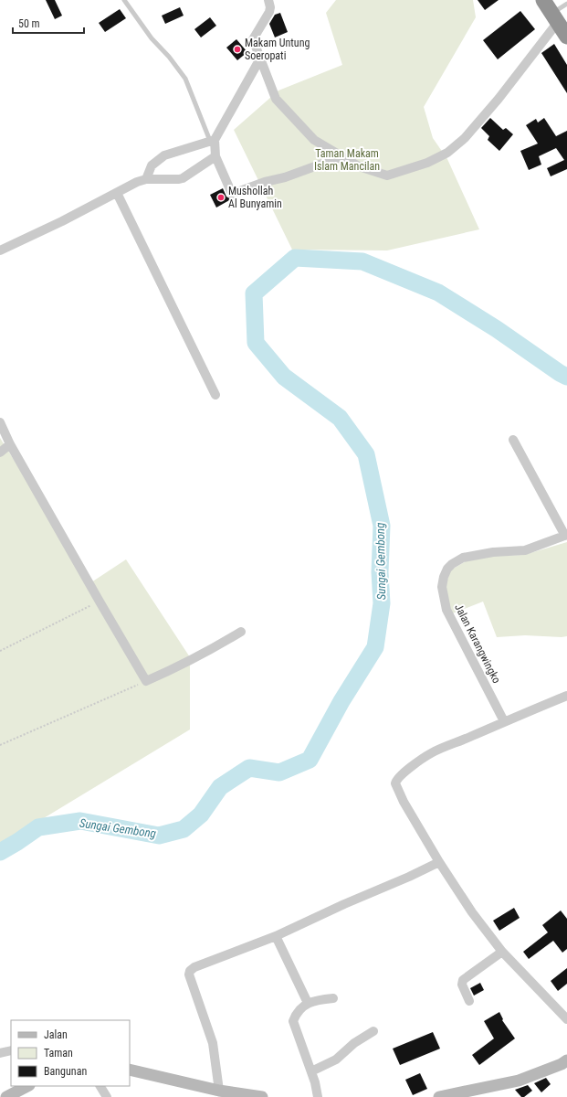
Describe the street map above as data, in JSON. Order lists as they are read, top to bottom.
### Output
{
  "streets": {
    "street": ["Jalan Karangwingko"]
  },
  "water": ["Sungai Gembong"],
  "parks": ["Taman Makam Islam Mancilan"],
  "places": ["Makam Untung Soeropati", "Mushollah Al Bunyamin"],
  "legend": ["Jalan", "Taman", "Bangunan"],
  "scale_bar": "50 m"
}
